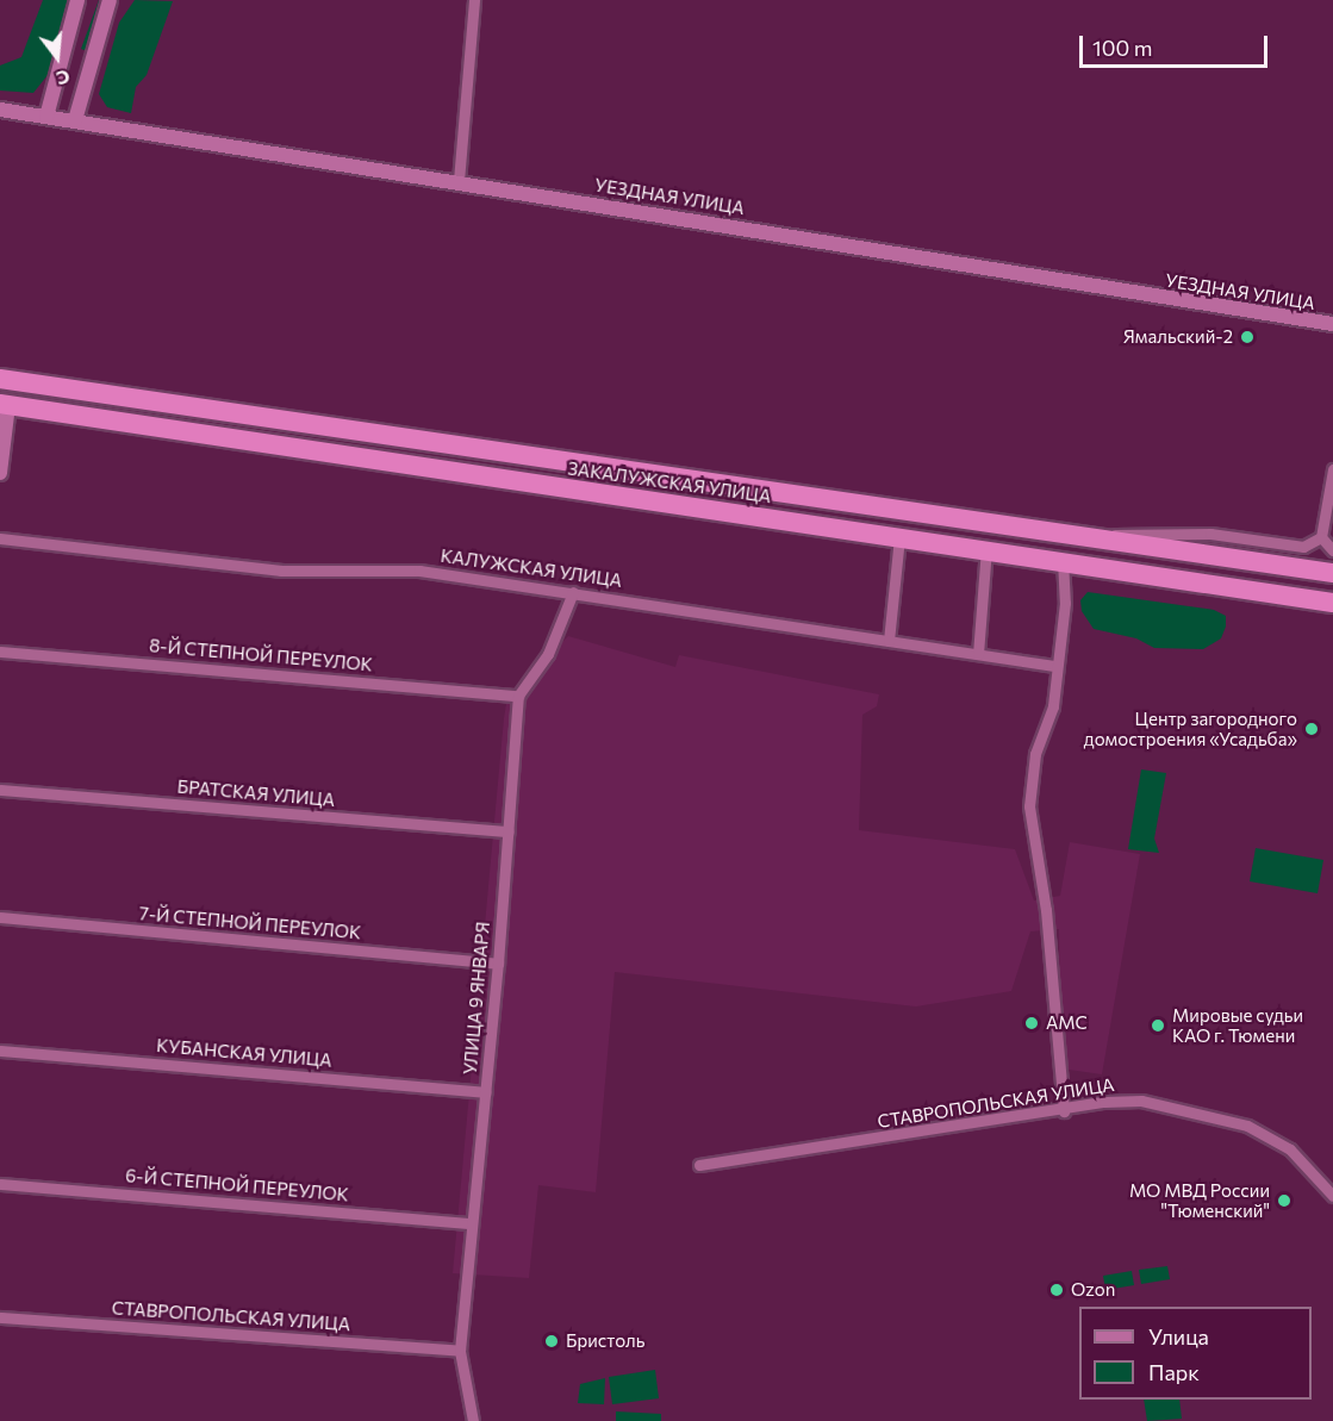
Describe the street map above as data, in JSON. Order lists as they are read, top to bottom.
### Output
{
  "streets": {
    "highway": ["ЗАКАЛУЖСКАЯ УЛИЦА"],
    "street": [
      "УЕЗДНАЯ УЛИЦА",
      "КАЛУЖСКАЯ УЛИЦА",
      "8-Й СТЕПНОЙ ПЕРЕУЛОК",
      "БРАТСКАЯ УЛИЦА",
      "7-Й СТЕПНОЙ ПЕРЕУЛОК",
      "УЛИЦА 9 ЯНВАРЯ",
      "КУБАНСКАЯ УЛИЦА",
      "СТАВРОПОЛЬСКАЯ УЛИЦА",
      "6-Й СТЕПНОЙ ПЕРЕУЛОК"
    ]
  },
  "crossings": [
    ["8-Й СТЕПНОЙ ПЕРЕУЛОК", "УЛИЦА 9 ЯНВАРЯ"],
    ["БРАТСКАЯ УЛИЦА", "УЛИЦА 9 ЯНВАРЯ"],
    ["7-Й СТЕПНОЙ ПЕРЕУЛОК", "УЛИЦА 9 ЯНВАРЯ"],
    ["УЛИЦА 9 ЯНВАРЯ", "КУБАНСКАЯ УЛИЦА"],
    ["УЛИЦА 9 ЯНВАРЯ", "СТАВРОПОЛЬСКАЯ УЛИЦА"],
    ["УЛИЦА 9 ЯНВАРЯ", "6-Й СТЕПНОЙ ПЕРЕУЛОК"]
  ],
  "places": [
    "Ямальский-2",
    "Центр загородного домостроения «Усадьба»",
    "АМС",
    "Мировые судьи КАО г. Тюмени",
    "МО МВД России \"Тюменский\"",
    "Ozon",
    "Бристоль"
  ],
  "legend": ["Улица", "Парк"],
  "scale_bar": "100 m",
  "north": "bottom"
}
